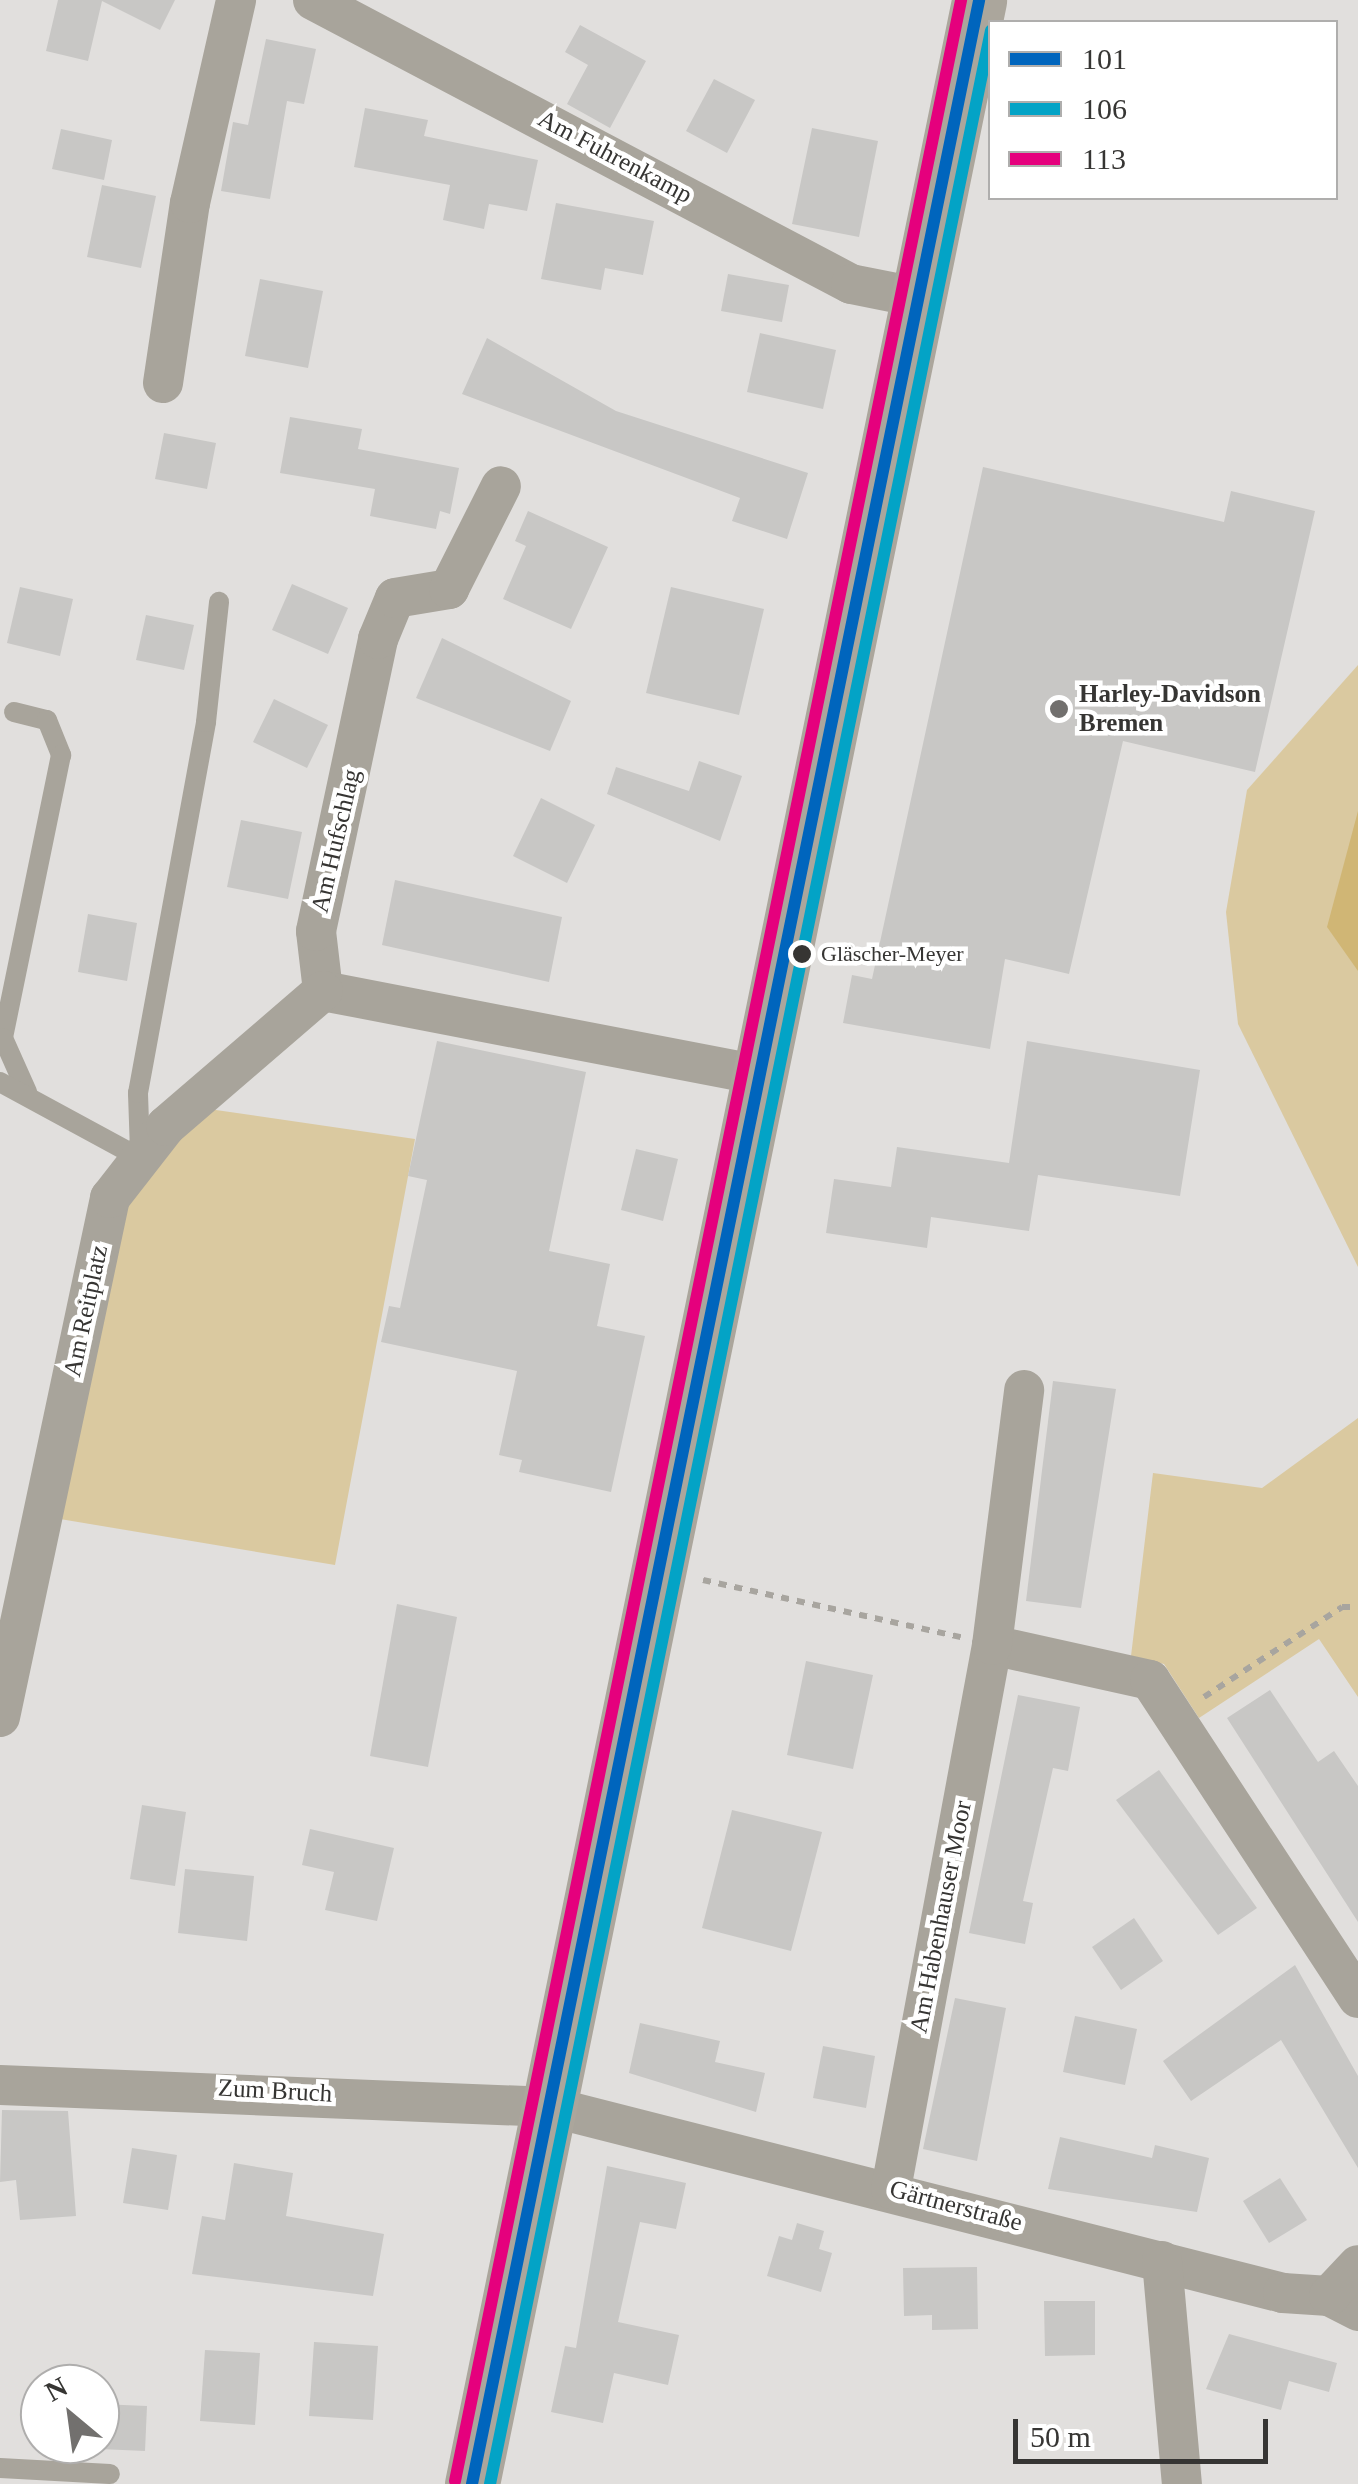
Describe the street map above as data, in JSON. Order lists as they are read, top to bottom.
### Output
{
  "streets": {
    "street": [
      "Am Fuhrenkamp",
      "Am Hufschlag",
      "Am Reitplatz",
      "Am Habenhauser Moor",
      "Zum Bruch",
      "Gärtnerstraße"
    ]
  },
  "crossings": [
    ["Am Hufschlag", "Am Reitplatz"],
    ["Am Habenhauser Moor", "Gärtnerstraße"],
    ["Zum Bruch", "Gärtnerstraße"]
  ],
  "places": ["Harley-Davidson Bremen", "Gläscher-Meyer"],
  "lines": ["transit line 101", "transit line 113", "transit line 106"],
  "legend": ["101", "106", "113"],
  "scale_bar": "50 m",
  "north": "top left"
}
